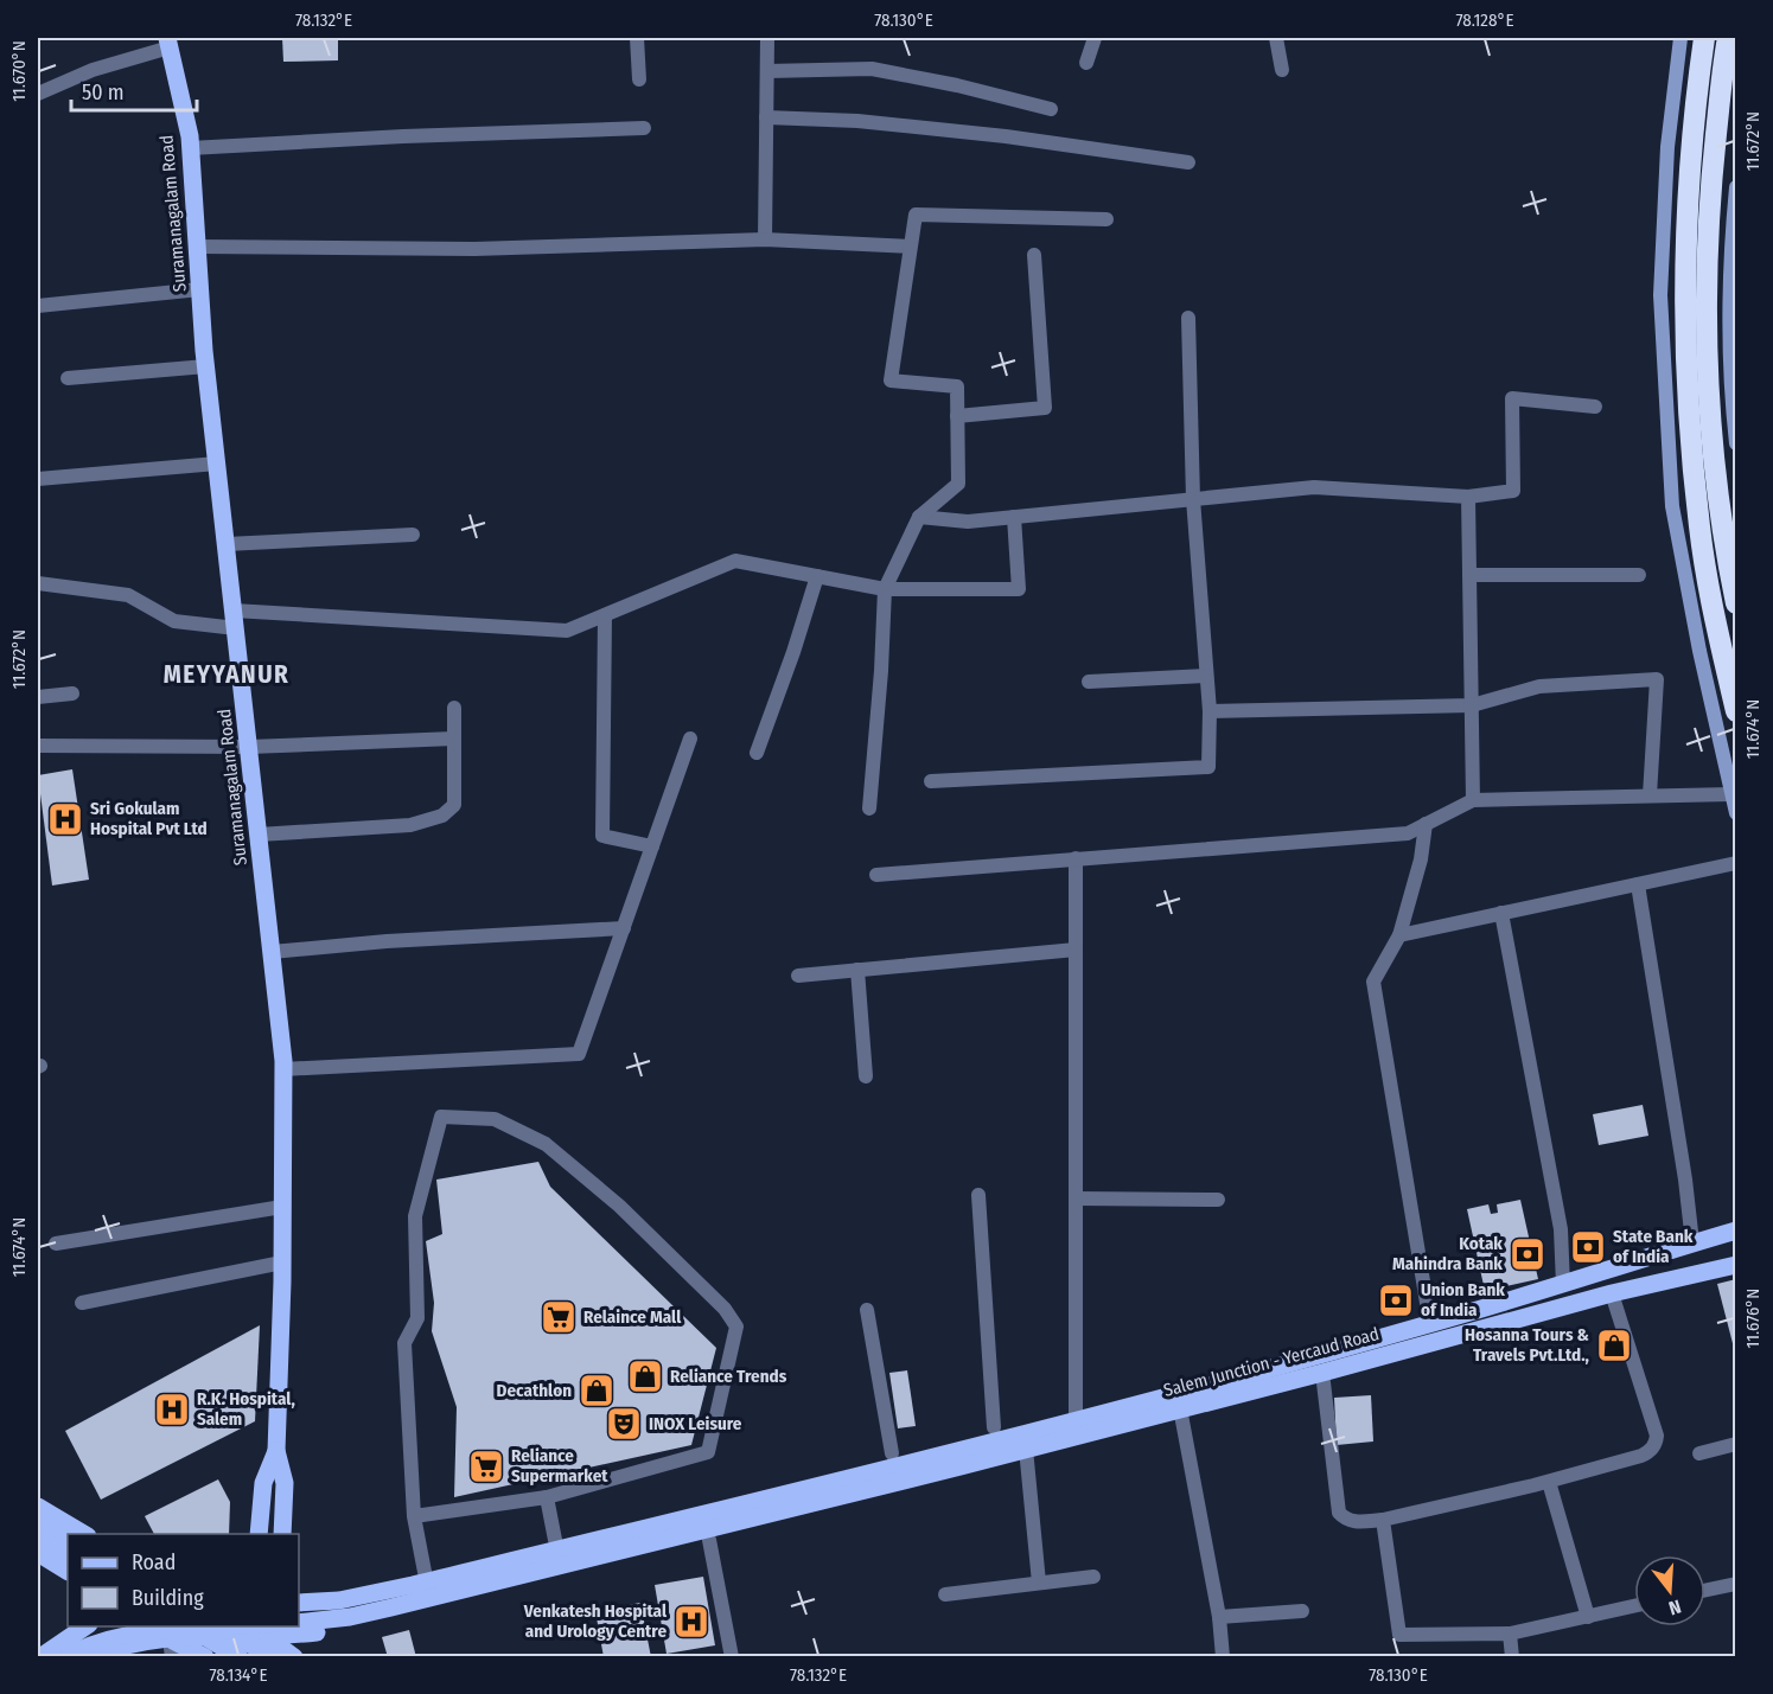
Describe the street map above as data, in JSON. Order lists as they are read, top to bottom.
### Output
{
  "streets": {
    "main road": ["Suramanagalam Road", "Salem Junction - Yercaud Road"]
  },
  "districts": ["MEYYANUR"],
  "places": {
    "hospital": ["Sri Gokulam Hospital Pvt Ltd", "R.K. Hospital, Salem", "Venkatesh Hospital and Urology Centre"],
    "bank": ["State Bank of India", "Kotak Mahindra Bank", "Union Bank of India"],
    "supermarket": ["Relaince Mall", "Reliance Supermarket"],
    "shop": ["Hosanna Tours & Travels Pvt.Ltd.,", "Reliance Trends", "Decathlon"],
    "theatre": ["INOX Leisure"]
  },
  "legend": ["Road", "Building"],
  "scale_bar": "50 m",
  "north": "bottom",
  "coordinates": [
    "78.132°E",
    "78.130°E",
    "78.128°E",
    "11.670°N",
    "11.672°N",
    "11.674°N",
    "11.676°N",
    "78.134°E"
  ]
}
